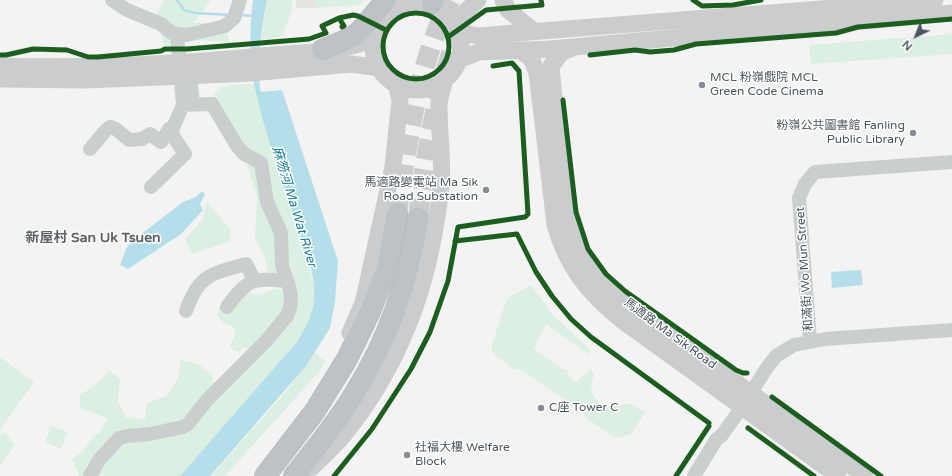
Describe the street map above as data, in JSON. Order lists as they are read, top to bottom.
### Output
{
  "streets": {
    "main road": ["馬適路 Ma Sik Road"],
    "street": ["和滿街 Wo Mun Street"]
  },
  "districts": ["新屋村 San Uk Tsuen"],
  "water": ["麻笏河 Ma Wat River"],
  "places": [
    "MCL 粉嶺戲院 MCL Green Code Cinema",
    "粉嶺公共圖書館 Fanling Public Library",
    "馬適路變電站 Ma Sik Road Substation",
    "C座 Tower C",
    "社福大樓 Welfare Block"
  ],
  "north": "bottom left"
}
